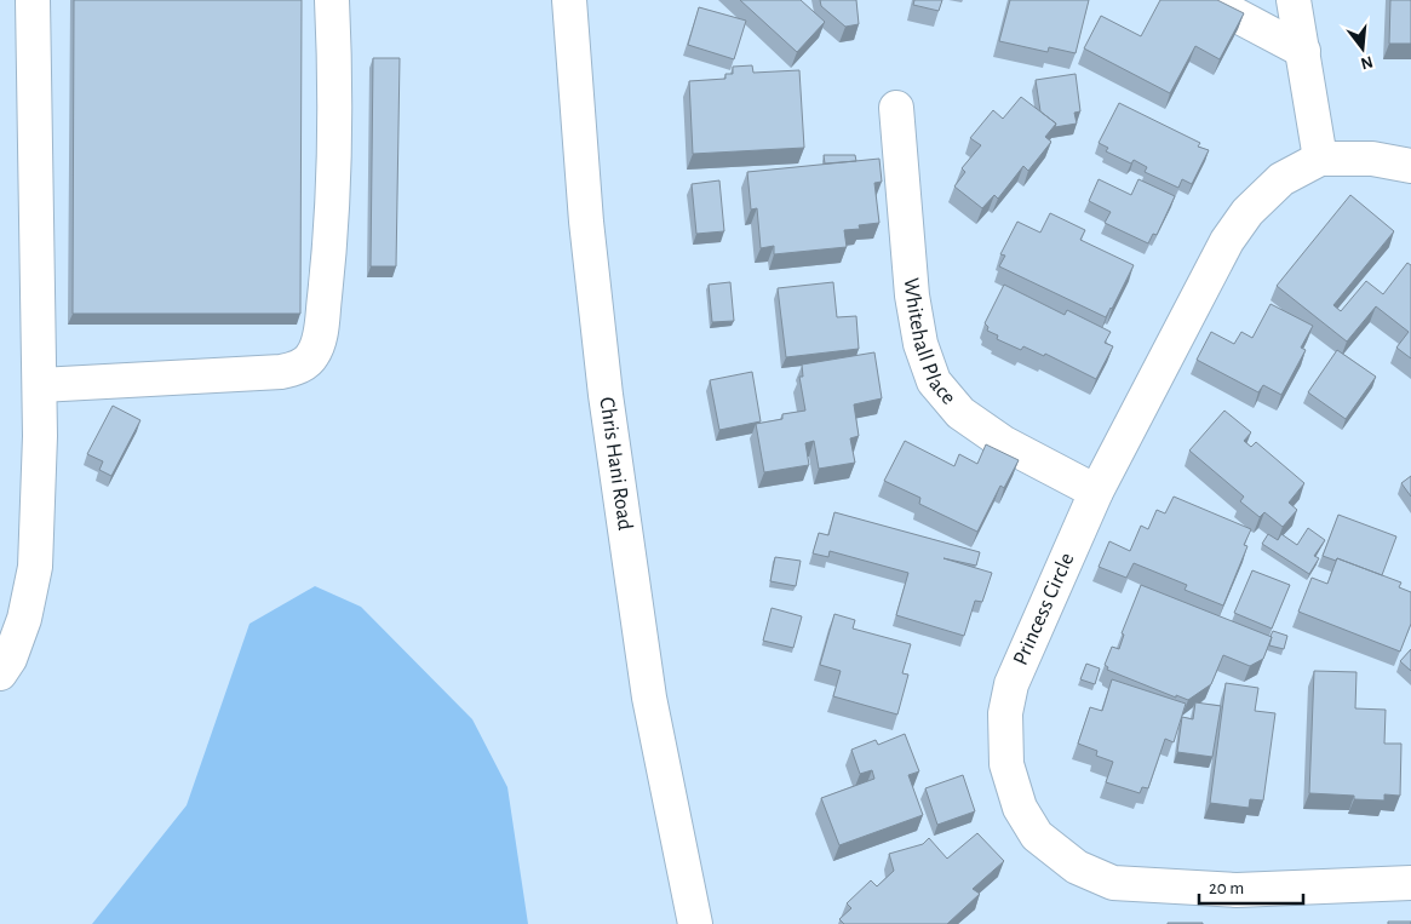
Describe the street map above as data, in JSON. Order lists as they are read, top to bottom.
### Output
{
  "streets": {
    "street": ["Whitehall Place", "Chris Hani Road", "Princess Circle"]
  },
  "crossings": [
    ["Whitehall Place", "Princess Circle"]
  ],
  "scale_bar": "20 m",
  "north": "bottom"
}
